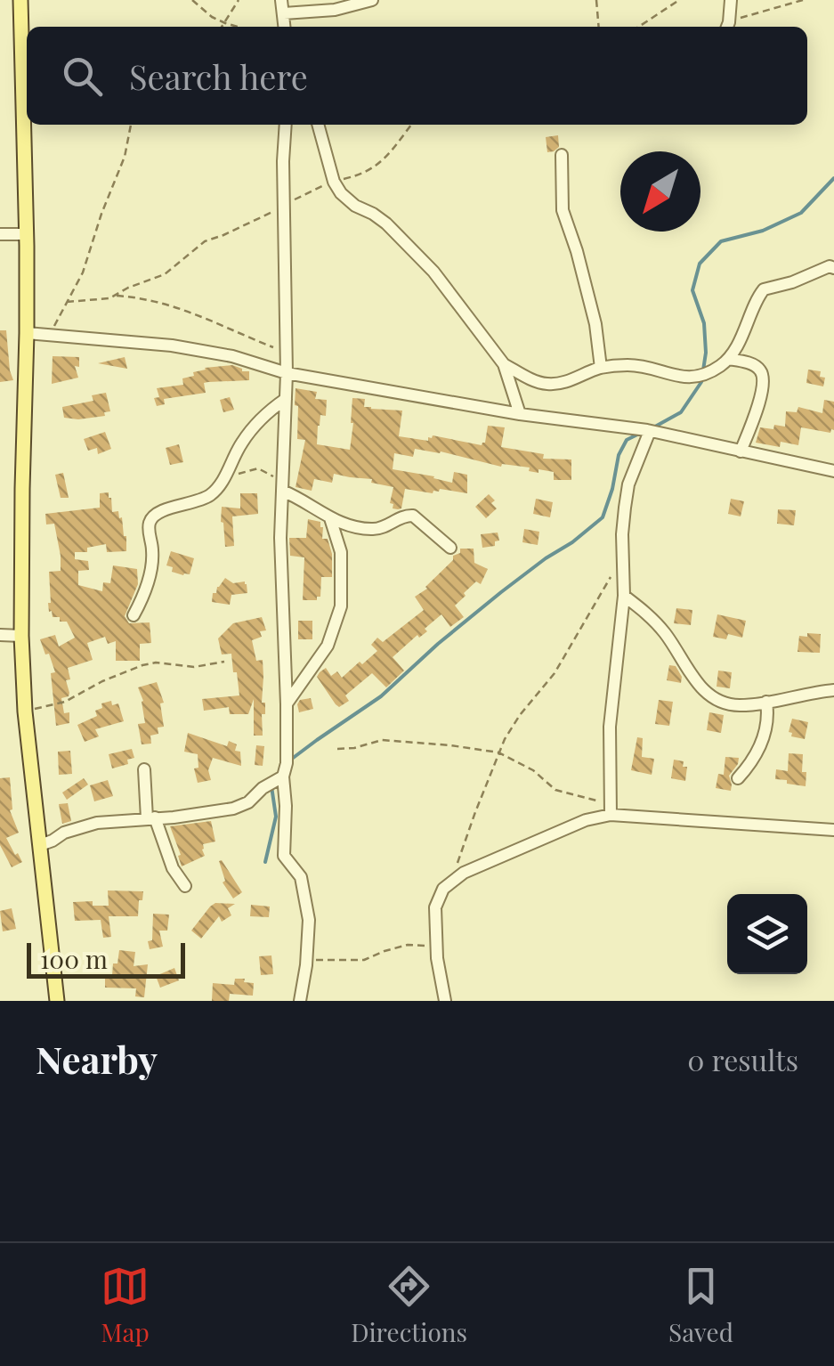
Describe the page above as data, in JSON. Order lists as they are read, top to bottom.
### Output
{
  "scale_bar": "100 m",
  "north": "bottom left",
  "page": {
    "search": "Search here",
    "scale": "100 m",
    "heading": ["Nearby", "0 results"],
    "nav": ["Map", "Directions", "Saved"]
  }
}
